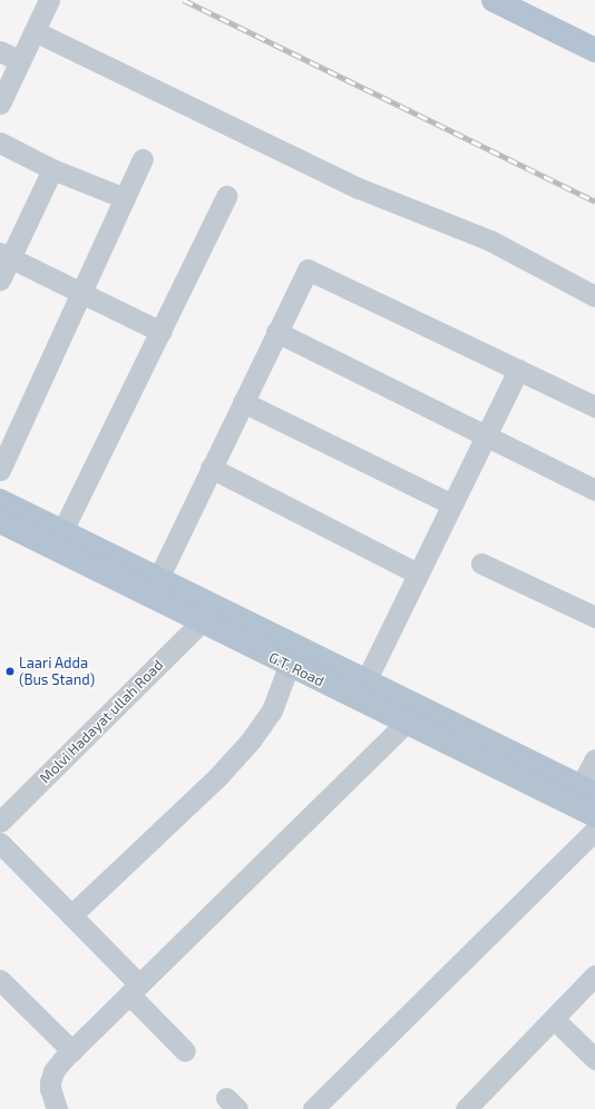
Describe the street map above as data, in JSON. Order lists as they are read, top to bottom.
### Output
{
  "streets": {
    "main road": ["G.T. Road"],
    "street": ["Molvi Hadayat ullah Road"]
  },
  "crossings": [
    ["G.T. Road", "Molvi Hadayat ullah Road"]
  ],
  "places": ["Laari Adda (Bus Stand)"]
}
